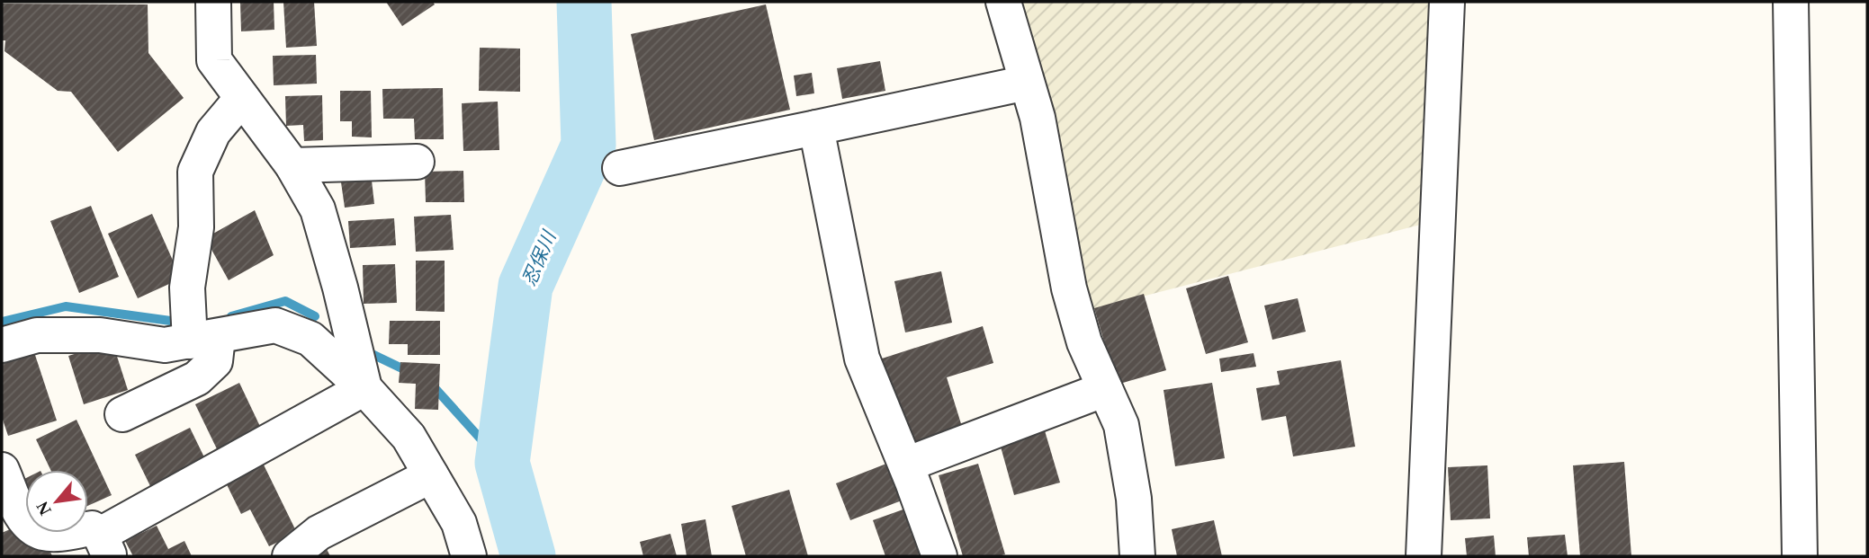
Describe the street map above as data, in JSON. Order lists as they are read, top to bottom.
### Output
{
  "water": ["忍保川"],
  "north": "bottom left"
}
